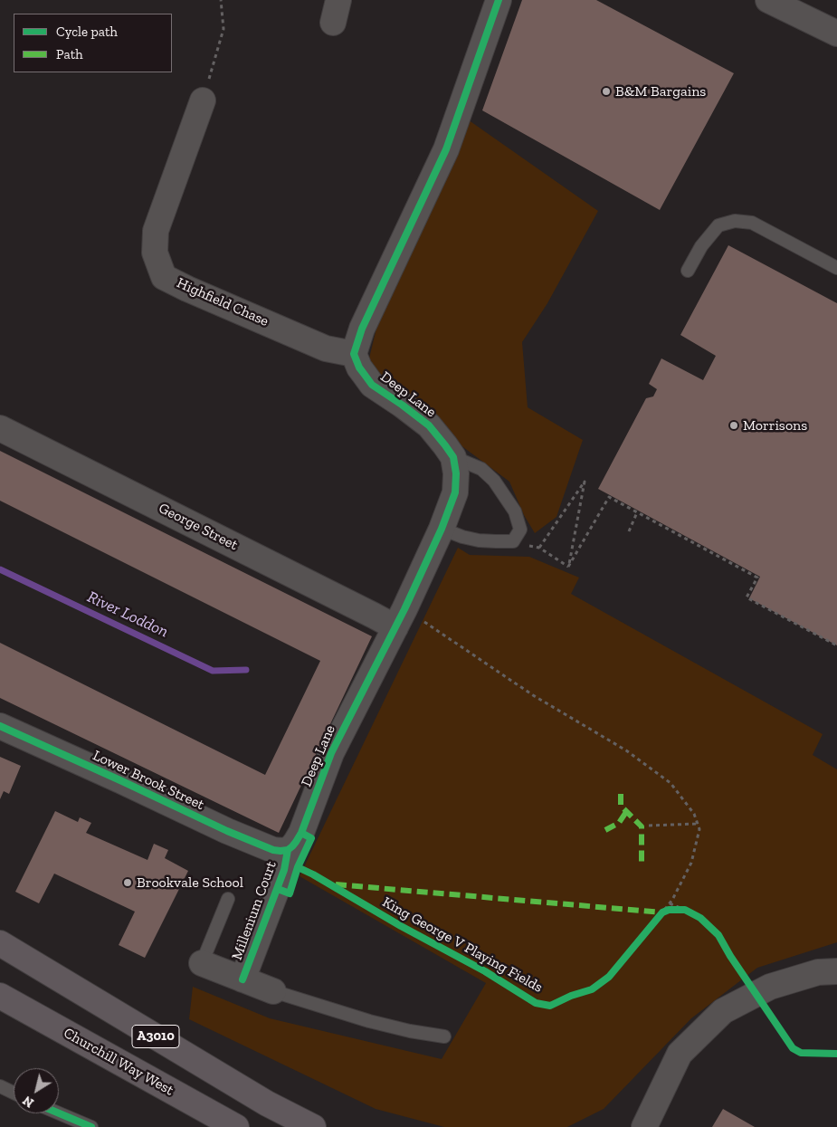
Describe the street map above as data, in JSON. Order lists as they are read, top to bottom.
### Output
{
  "streets": {
    "main road": ["A3010", "Churchill Way West"],
    "street": [
      "Highfield Chase",
      "Deep Lane",
      "George Street",
      "Lower Brook Street",
      "Millenium Court"
    ],
    "cycle path": ["King George V Playing Fields"]
  },
  "crossings": [
    ["Highfield Chase", "Deep Lane"],
    ["Deep Lane", "George Street"],
    ["Deep Lane", "Lower Brook Street"],
    ["Deep Lane", "Millenium Court"],
    ["Lower Brook Street", "Millenium Court"]
  ],
  "water": ["River Loddon"],
  "places": ["B&M Bargains", "Morrisons", "Brookvale School"],
  "legend": ["Cycle path", "Path"],
  "north": "bottom left"
}
